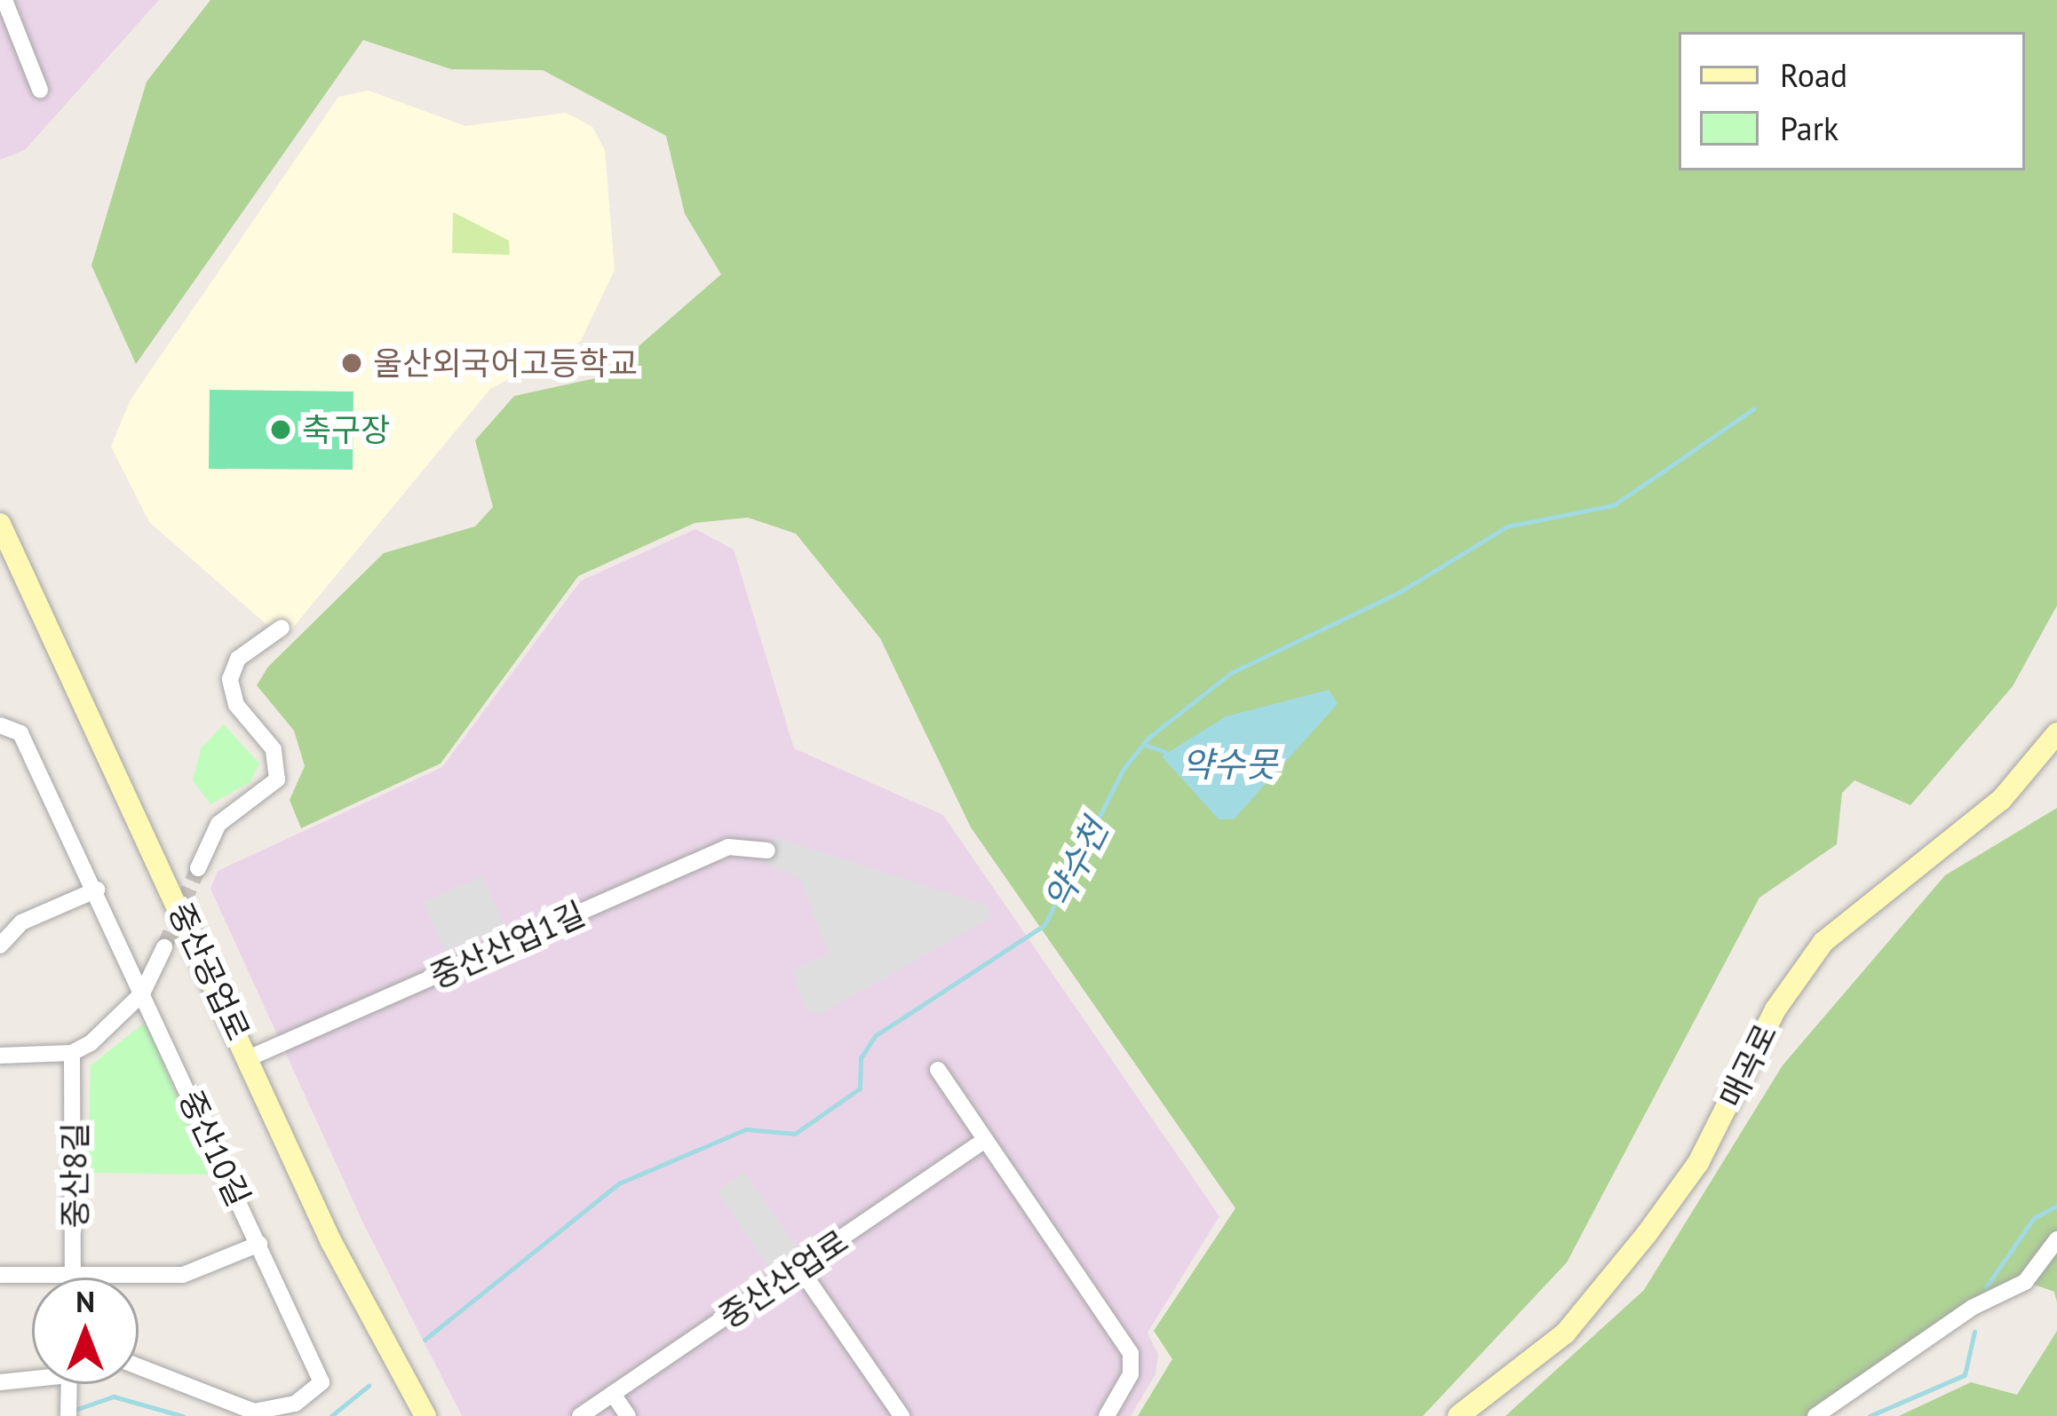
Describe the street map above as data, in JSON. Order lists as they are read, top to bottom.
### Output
{
  "streets": {
    "street": [
      "중산산업1길",
      "중산공업로",
      "매곡로",
      "중산10길",
      "중산8길",
      "중산산업로"
    ]
  },
  "crossings": [
    ["중산산업1길", "중산공업로"]
  ],
  "water": ["약수못", "약수천"],
  "places": ["울산외국어고등학교", "축구장"],
  "legend": ["Road", "Park"],
  "north": "top"
}
